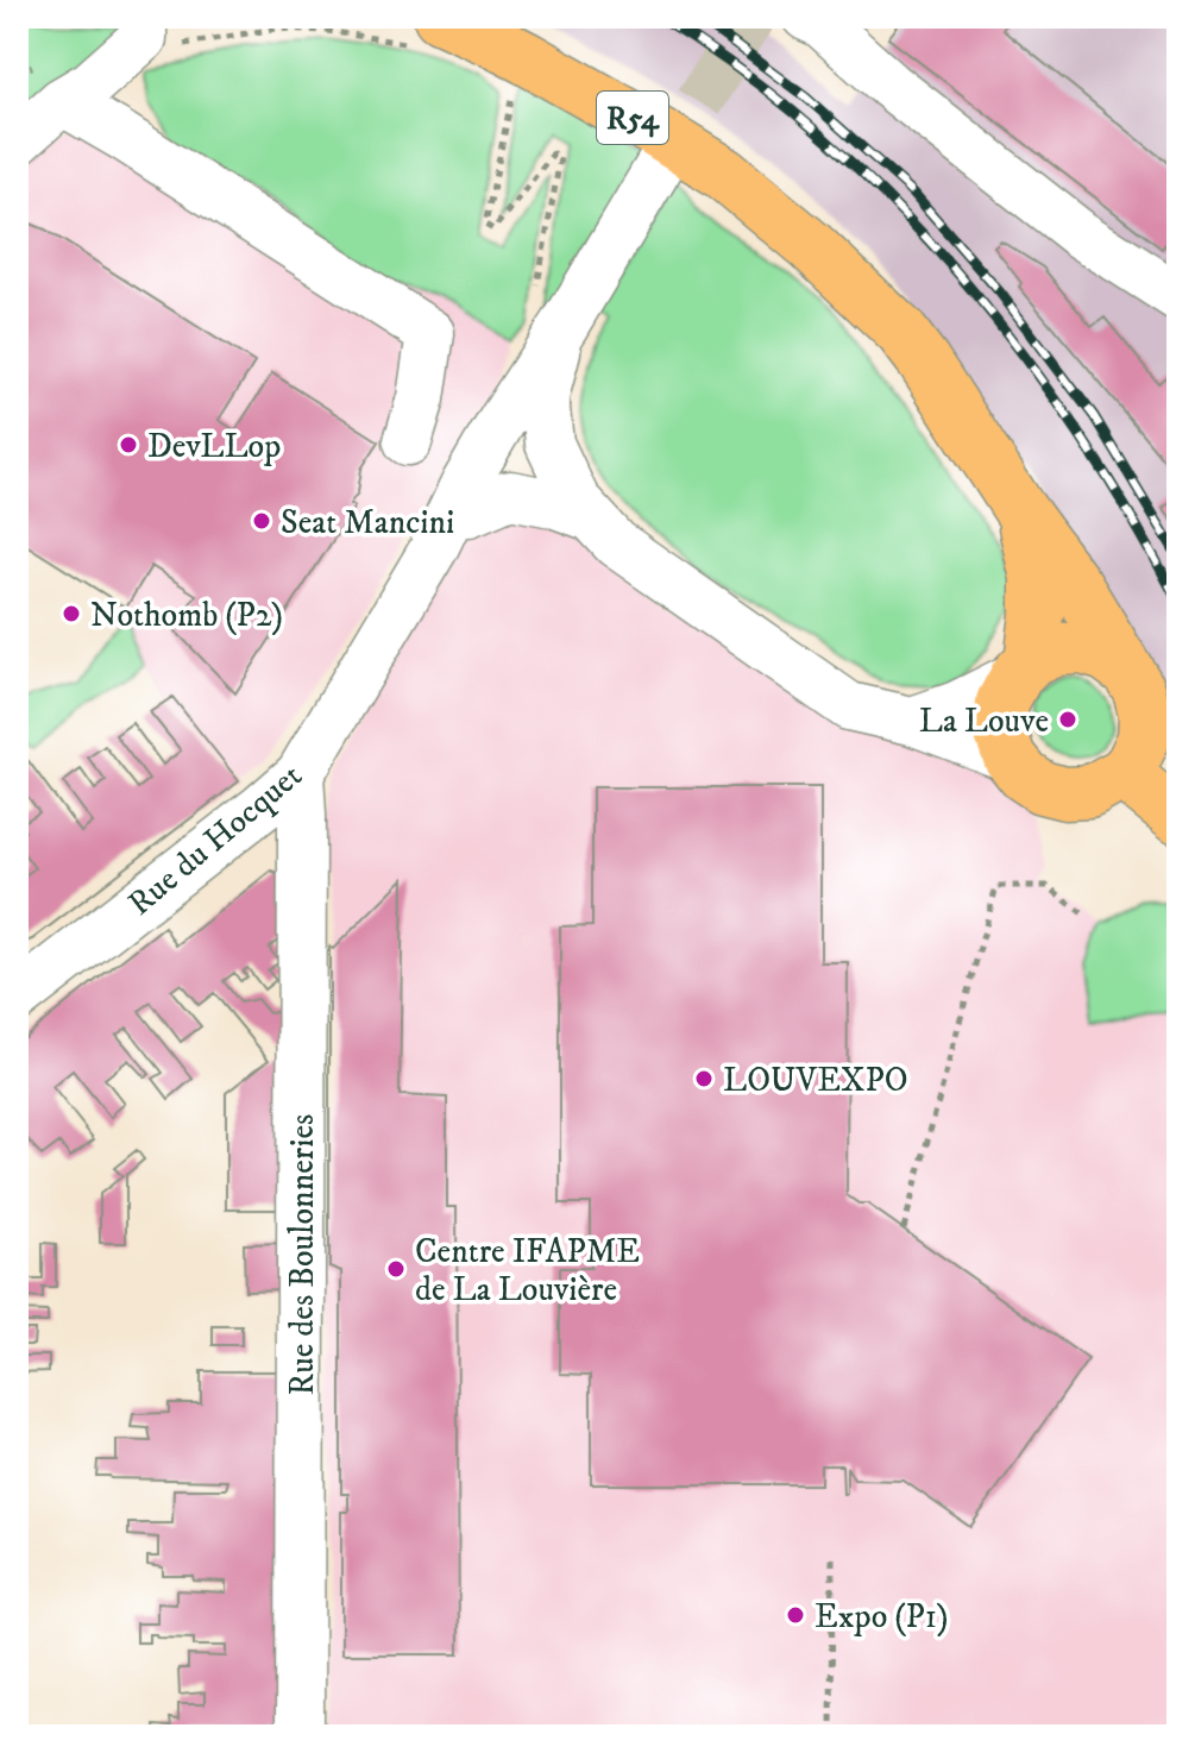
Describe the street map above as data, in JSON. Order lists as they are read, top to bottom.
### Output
{
  "streets": {
    "main road": ["R54"],
    "street": ["Rue du Hocquet", "Rue des Boulonneries"]
  },
  "crossings": [
    ["Rue du Hocquet", "Rue des Boulonneries"]
  ],
  "places": [
    "DevLLop",
    "Seat Mancini",
    "Nothomb (P2)",
    "La Louve",
    "LOUVEXPO",
    "Centre IFAPME de La Louvière",
    "Expo (P1)"
  ]
}
